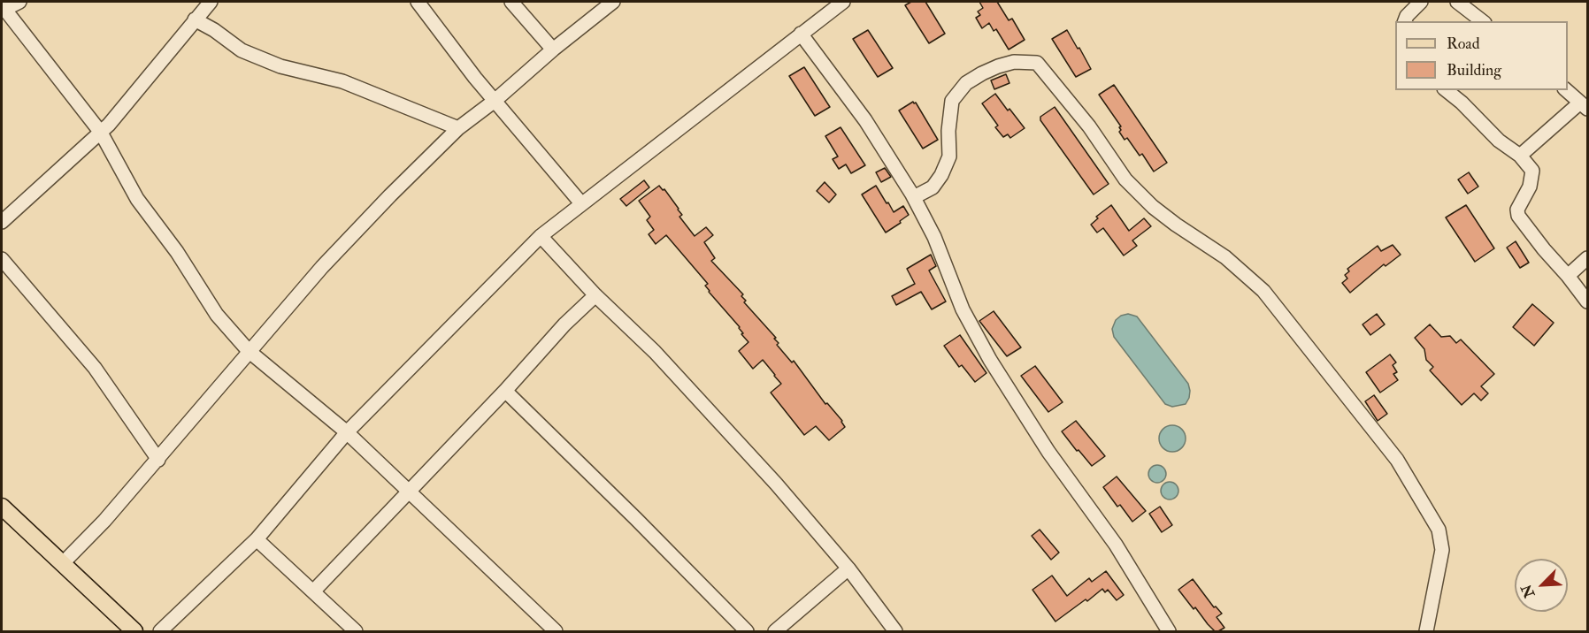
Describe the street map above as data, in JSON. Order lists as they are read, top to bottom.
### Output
{
  "legend": ["Road", "Building"],
  "north": "bottom left"
}
